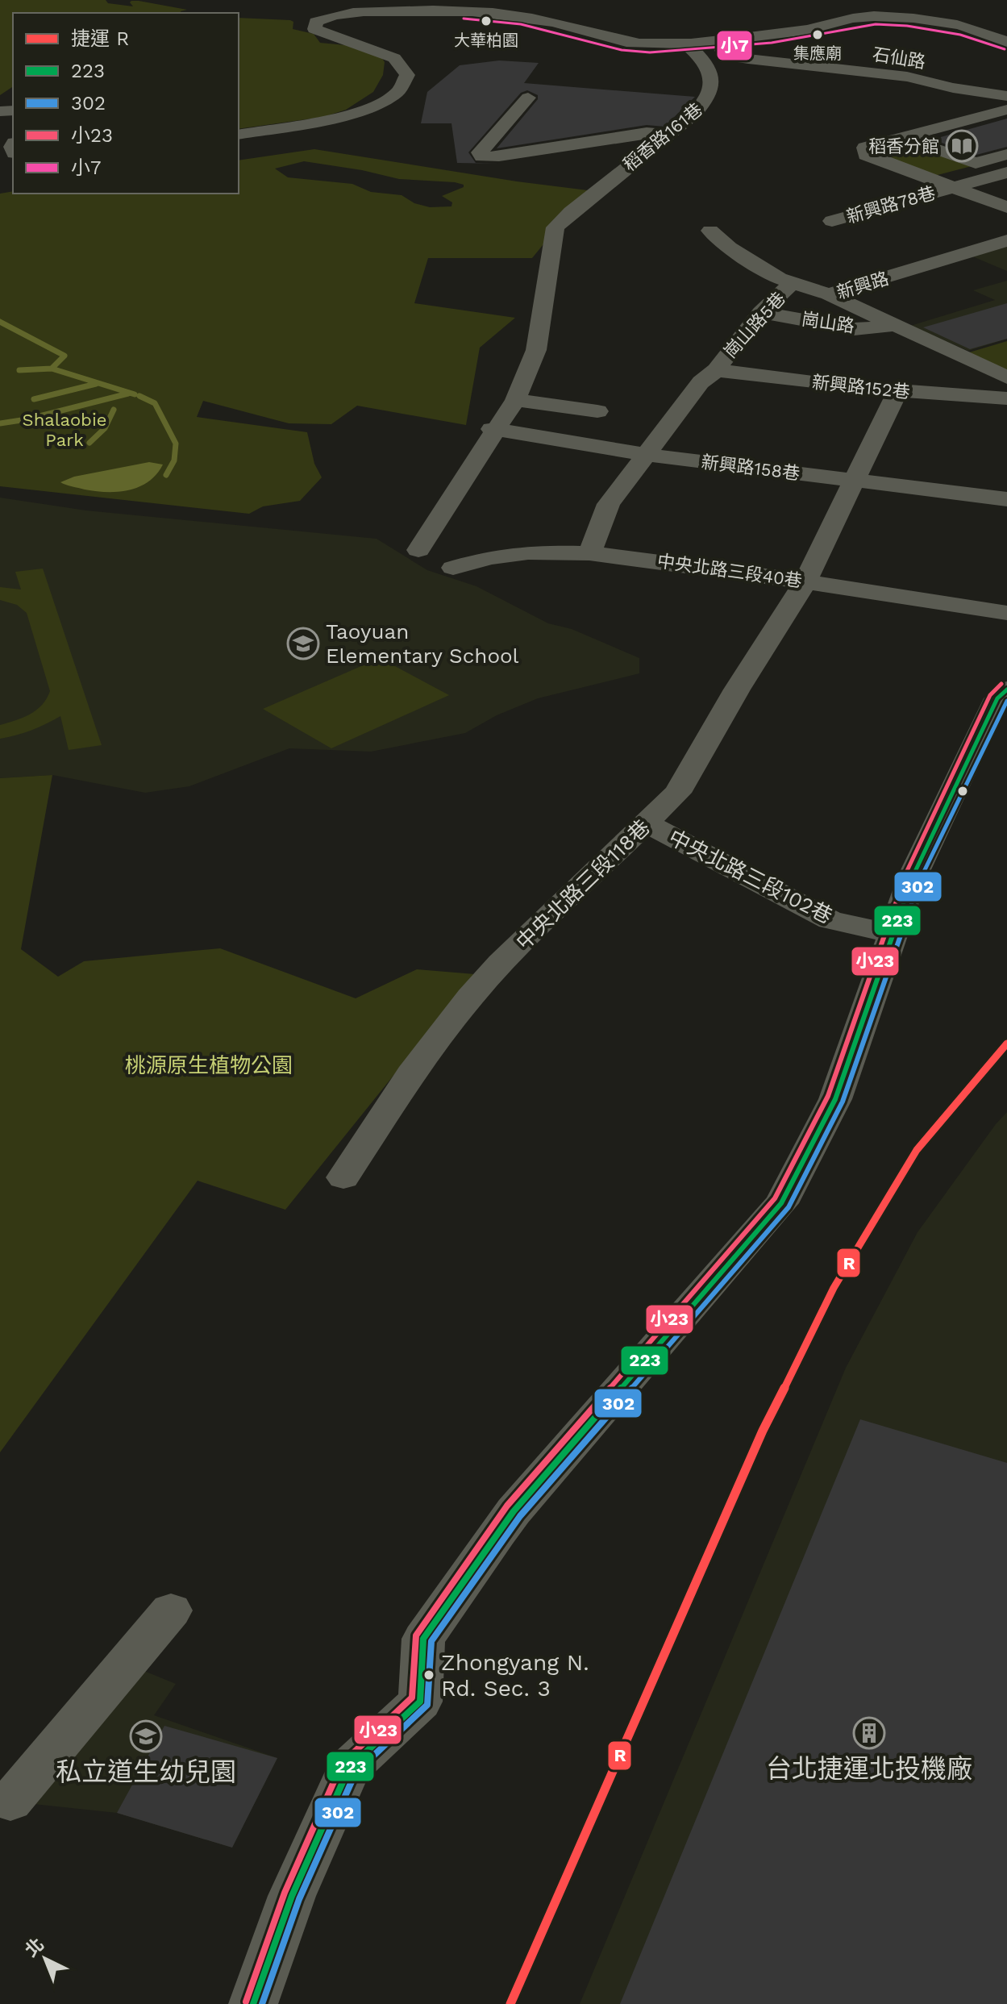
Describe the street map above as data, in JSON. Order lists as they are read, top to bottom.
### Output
{
  "streets": {
    "street": [
      "石仙路",
      "稻香路161巷",
      "新興路78巷",
      "新興路",
      "崗山路",
      "崗山路5巷",
      "新興路152巷",
      "新興路158巷",
      "中央北路三段40巷",
      "中央北路三段102巷",
      "中央北路三段118巷"
    ]
  },
  "crossings": [
    ["新興路", "崗山路"],
    ["崗山路", "崗山路5巷"],
    ["崗山路5巷", "新興路152巷"],
    ["崗山路5巷", "新興路158巷"],
    ["崗山路5巷", "中央北路三段40巷"],
    ["新興路158巷", "中央北路三段118巷"],
    ["中央北路三段40巷", "中央北路三段118巷"],
    ["中央北路三段102巷", "中央北路三段118巷"]
  ],
  "parks": ["Shalaobie Park", "桃源原生植物公園"],
  "places": {
    "other": ["大華柏園", "集應廟", "Zhongyang N. Rd. Sec. 3"],
    "library": ["稻香分館"],
    "school or university": ["Taoyuan Elementary School", "私立道生幼兒園"],
    "building": ["台北捷運北投機廠"]
  },
  "lines": [
    "transit line 小7",
    "transit line 小23",
    "transit line 223",
    "transit line 302",
    "metro line R"
  ],
  "legend": [
    "捷運 R",
    "223",
    "302",
    "小23",
    "小7"
  ],
  "north": "top left"
}
